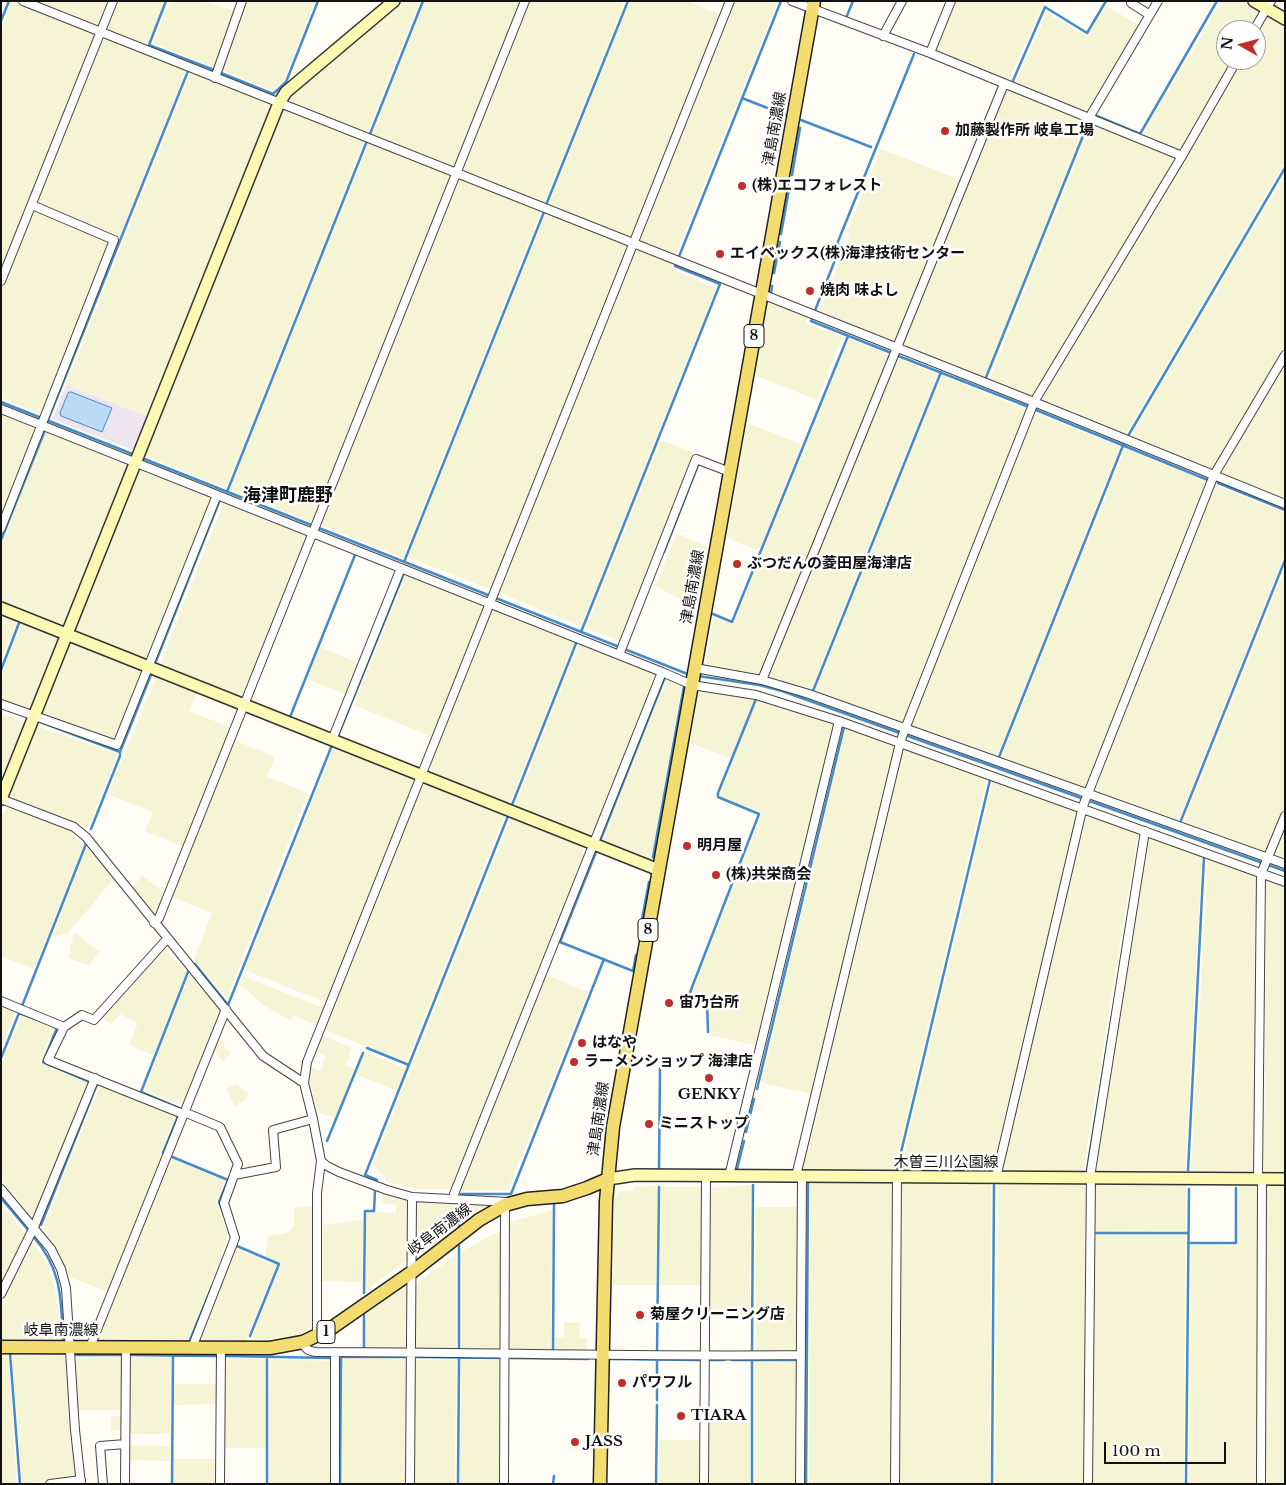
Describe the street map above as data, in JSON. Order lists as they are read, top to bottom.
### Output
{
  "streets": {
    "main road": [
      "津島南濃線",
      "8",
      "岐阜南濃線",
      "1"
    ],
    "street": ["木曽三川公園線"]
  },
  "crossings": [
    ["津島南濃線", "木曽三川公園線"],
    ["津島南濃線", "岐阜南濃線"],
    ["木曽三川公園線", "岐阜南濃線"]
  ],
  "districts": ["海津町鹿野"],
  "places": [
    "加藤製作所 岐阜工場",
    "(株)エコフォレスト",
    "エイベックス(株)海津技術センター",
    "焼肉 味よし",
    "ぶつだんの菱田屋海津店",
    "明月屋",
    "(株)共栄商会",
    "宙乃台所",
    "はなや",
    "ラーメンショップ 海津店",
    "GENKY",
    "ミニストップ",
    "菊屋クリーニング店",
    "パワフル",
    "TIARA",
    "JASS"
  ],
  "scale_bar": "100 m",
  "north": "left"
}
